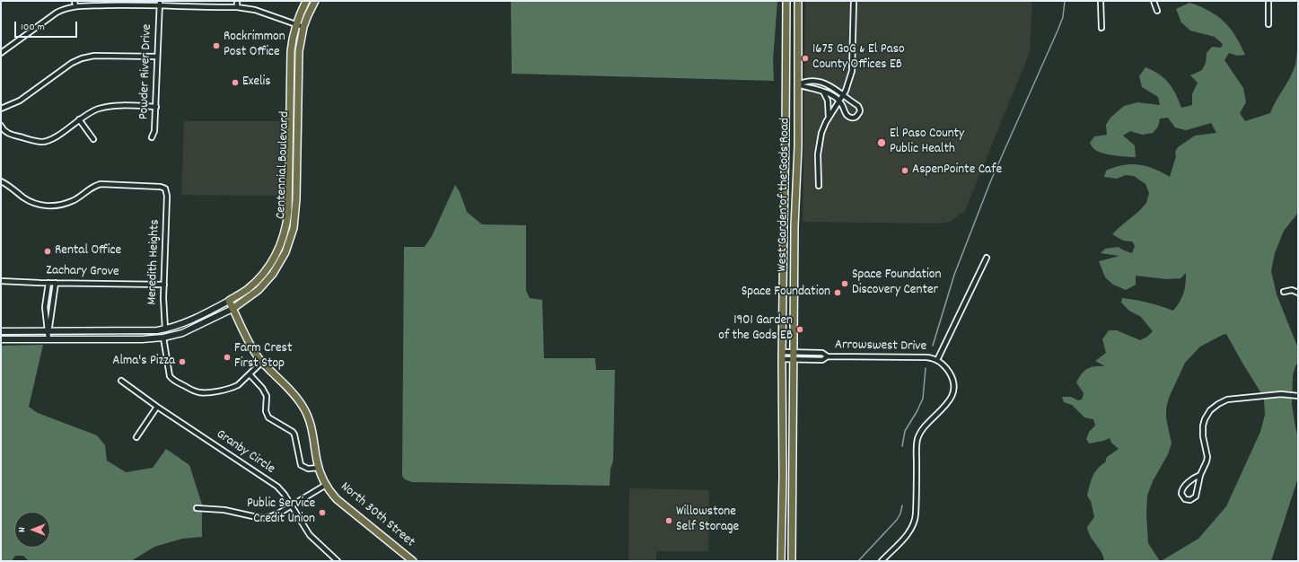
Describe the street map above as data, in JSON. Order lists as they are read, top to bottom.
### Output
{
  "streets": {
    "main road": ["Centennial Boulevard", "West Garden of the Gods Road", "North 30th Street"],
    "street": [
      "Powder River Drive",
      "Meredith Heights",
      "Zachary Grove",
      "Arrowswest Drive",
      "Granby Circle"
    ]
  },
  "crossings": [
    ["Centennial Boulevard", "Meredith Heights"],
    ["Centennial Boulevard", "North 30th Street"],
    ["West Garden of the Gods Road", "Arrowswest Drive"],
    ["Meredith Heights", "Zachary Grove"]
  ],
  "places": [
    "Rockrimmon Post Office",
    "1675 GoG & El Paso County Offices EB",
    "Exelis",
    "El Paso County Public Health",
    "AspenPointe Cafe",
    "Rental Office",
    "Space Foundation Discovery Center",
    "Space Foundation",
    "1901 Garden of the Gods EB",
    "Farm Crest First Stop",
    "Alma's Pizza",
    "Public Service Credit Union",
    "Willowstone Self Storage"
  ],
  "scale_bar": "100 m",
  "north": "left"
}
